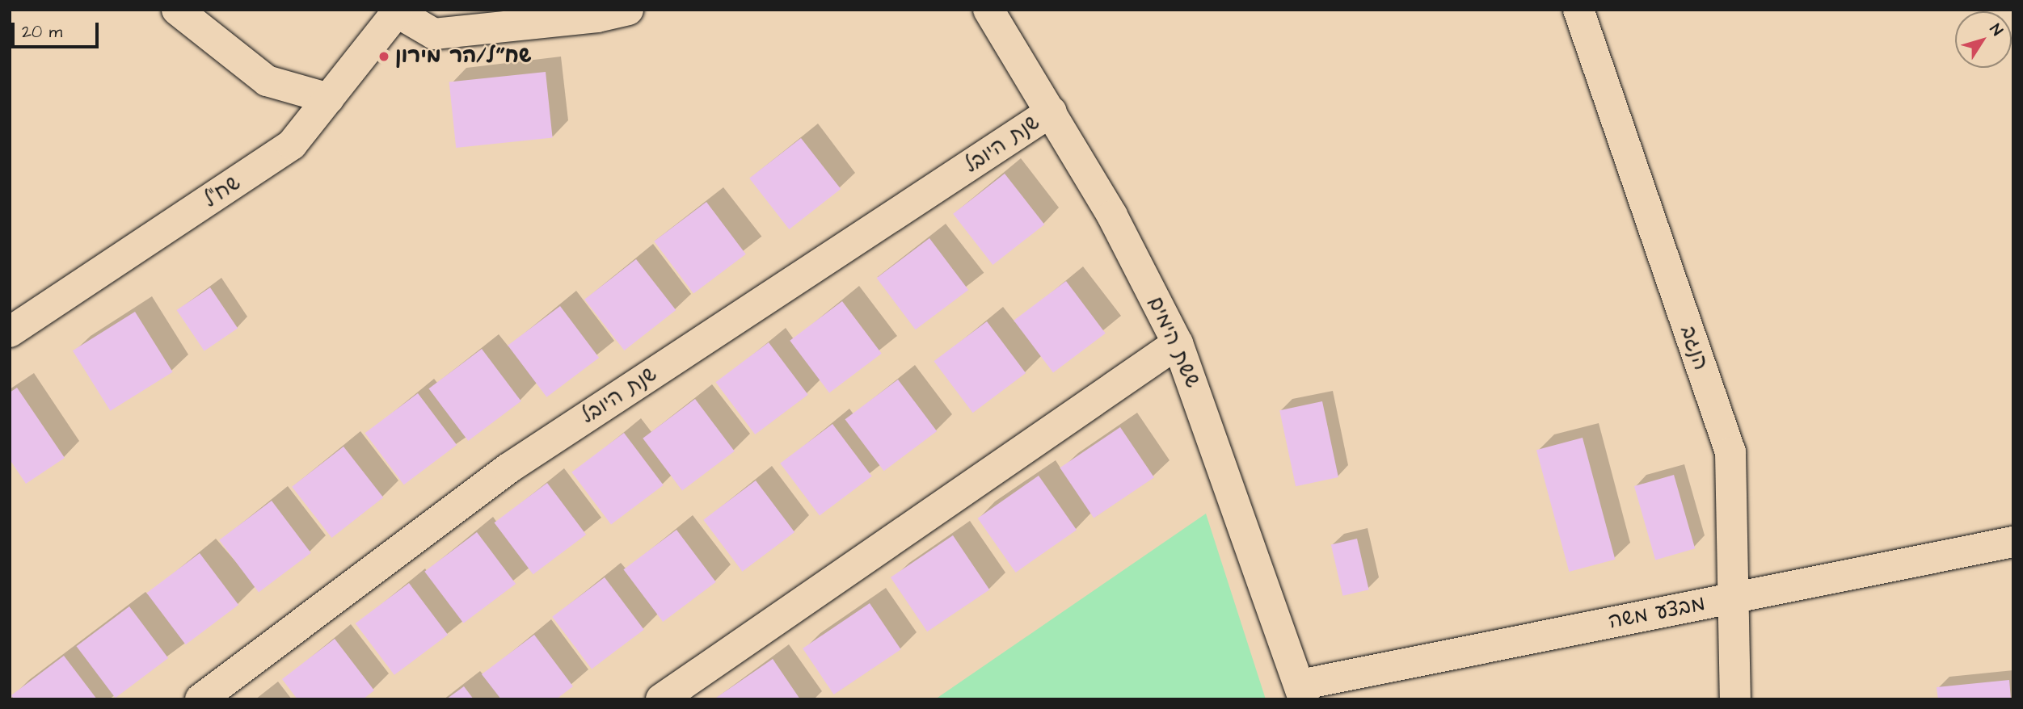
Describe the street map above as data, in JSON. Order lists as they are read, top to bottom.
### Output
{
  "streets": {
    "street": [
      "שנת היובל",
      "שח\"ל",
      "ששת הימים",
      "הנגב",
      "מבצע משה"
    ]
  },
  "crossings": [
    ["שנת היובל", "ששת הימים"],
    ["ששת הימים", "מבצע משה"],
    ["הנגב", "מבצע משה"]
  ],
  "places": ["שח״ל/הר מירון"],
  "scale_bar": "20 m",
  "north": "top right"
}
